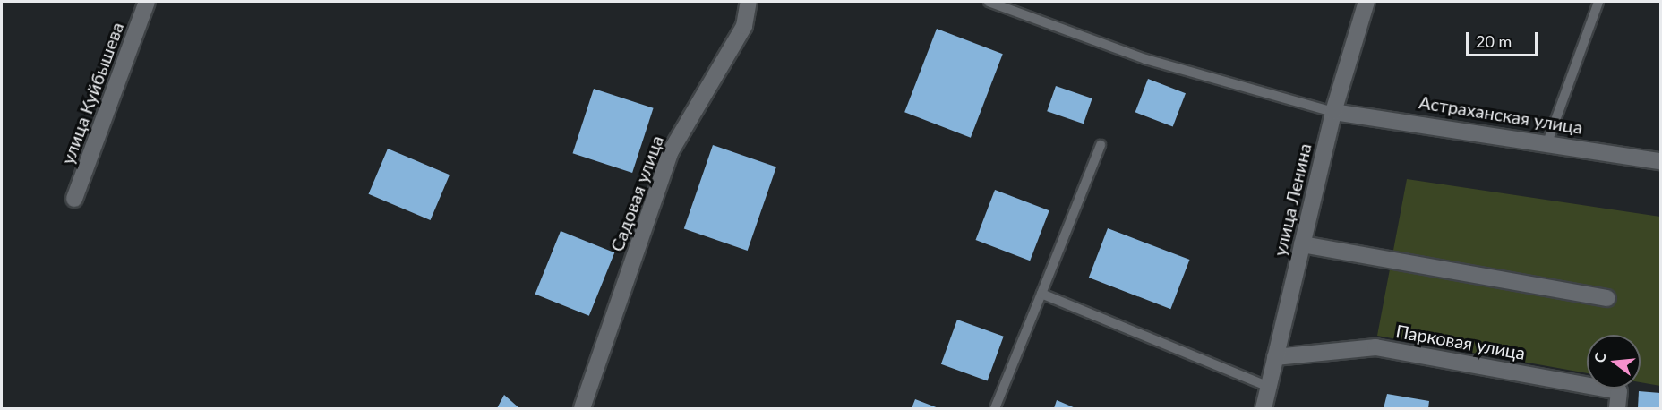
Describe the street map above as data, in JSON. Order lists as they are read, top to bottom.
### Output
{
  "streets": {
    "street": [
      "улица Куйбышева",
      "Астраханская улица",
      "Садовая улица",
      "улица Ленина",
      "Парковая улица"
    ]
  },
  "crossings": [
    ["Астраханская улица", "улица Ленина"],
    ["улица Ленина", "Парковая улица"]
  ],
  "scale_bar": "20 m",
  "north": "left"
}
